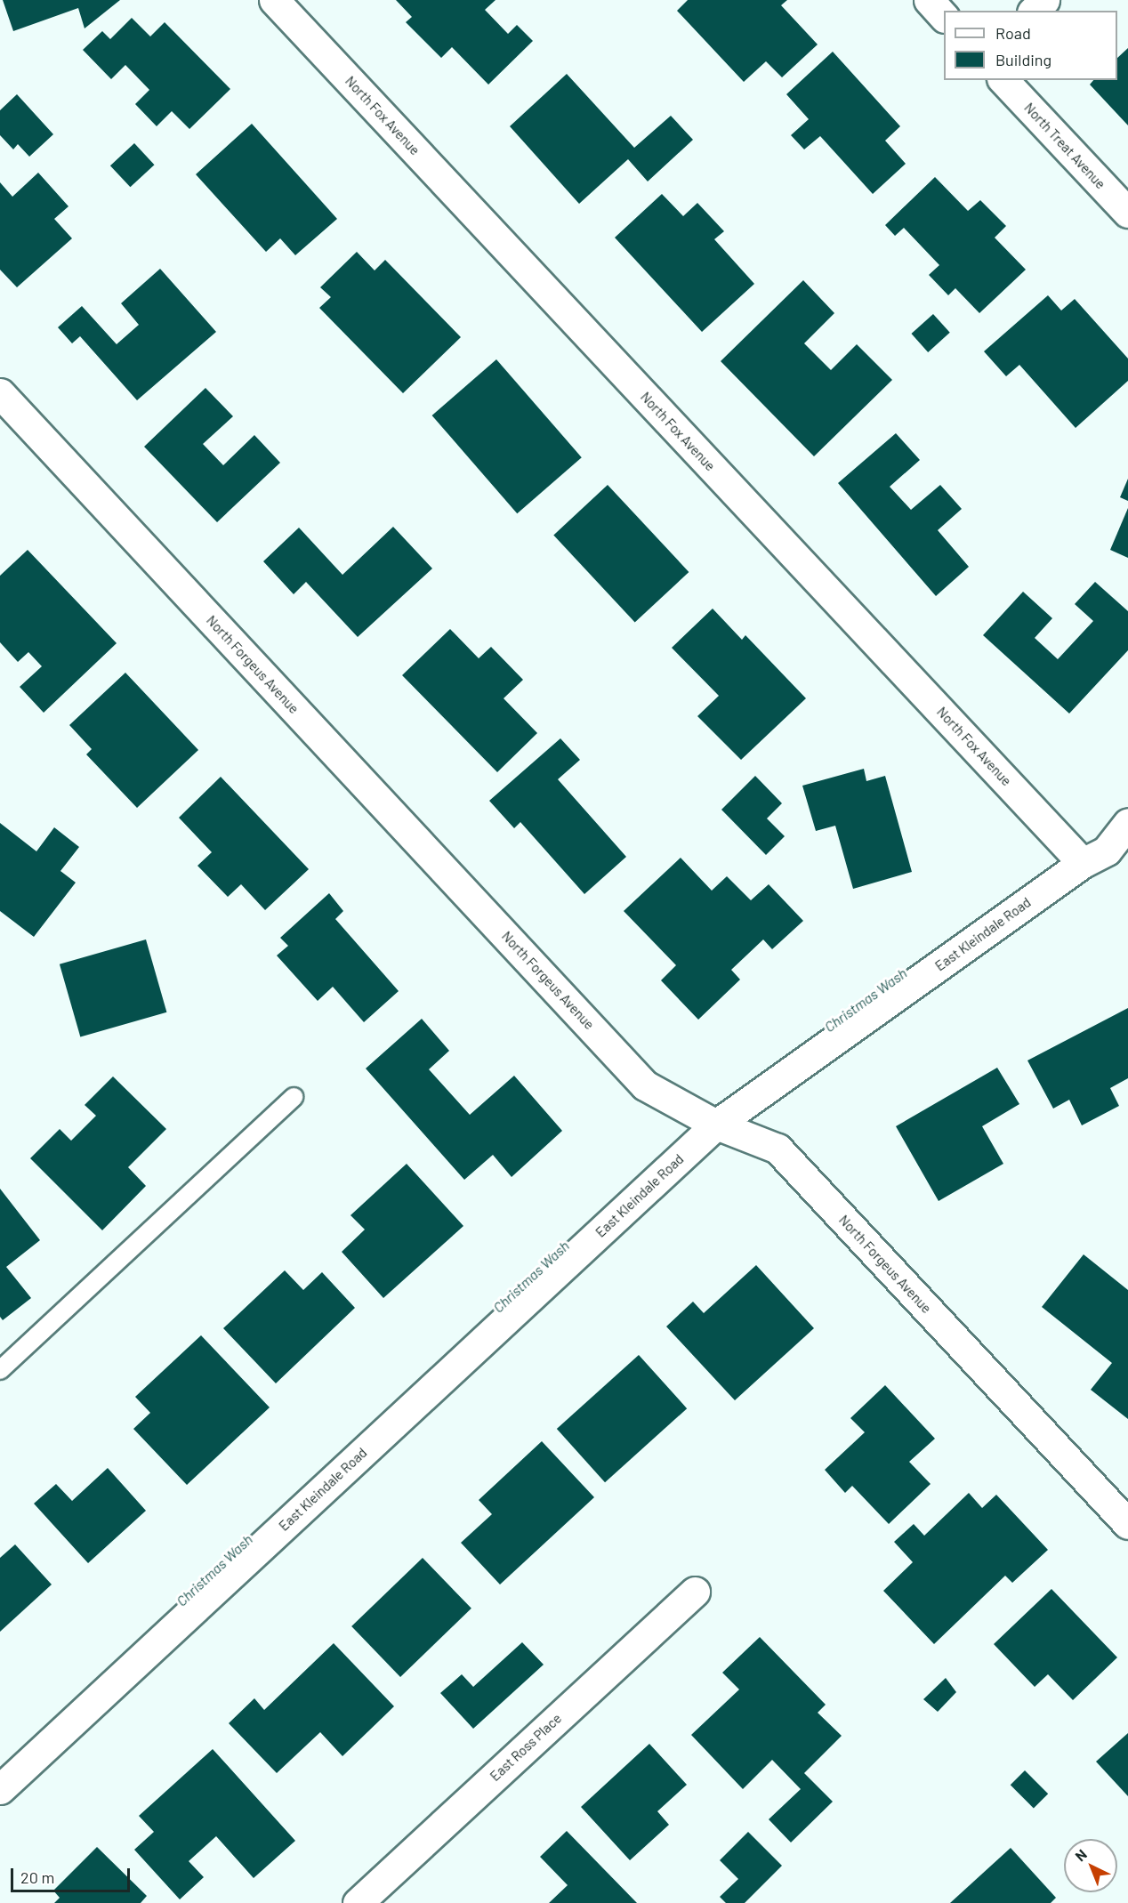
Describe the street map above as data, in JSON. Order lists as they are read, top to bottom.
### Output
{
  "streets": {
    "street": [
      "North Fox Avenue",
      "North Treat Avenue",
      "North Forgeus Avenue",
      "East Kleindale Road",
      "East Ross Place"
    ]
  },
  "crossings": [
    ["North Fox Avenue", "East Kleindale Road"],
    ["North Forgeus Avenue", "East Kleindale Road"]
  ],
  "water": ["Christmas Wash"],
  "legend": ["Road", "Building"],
  "scale_bar": "20 m",
  "north": "top left"
}
